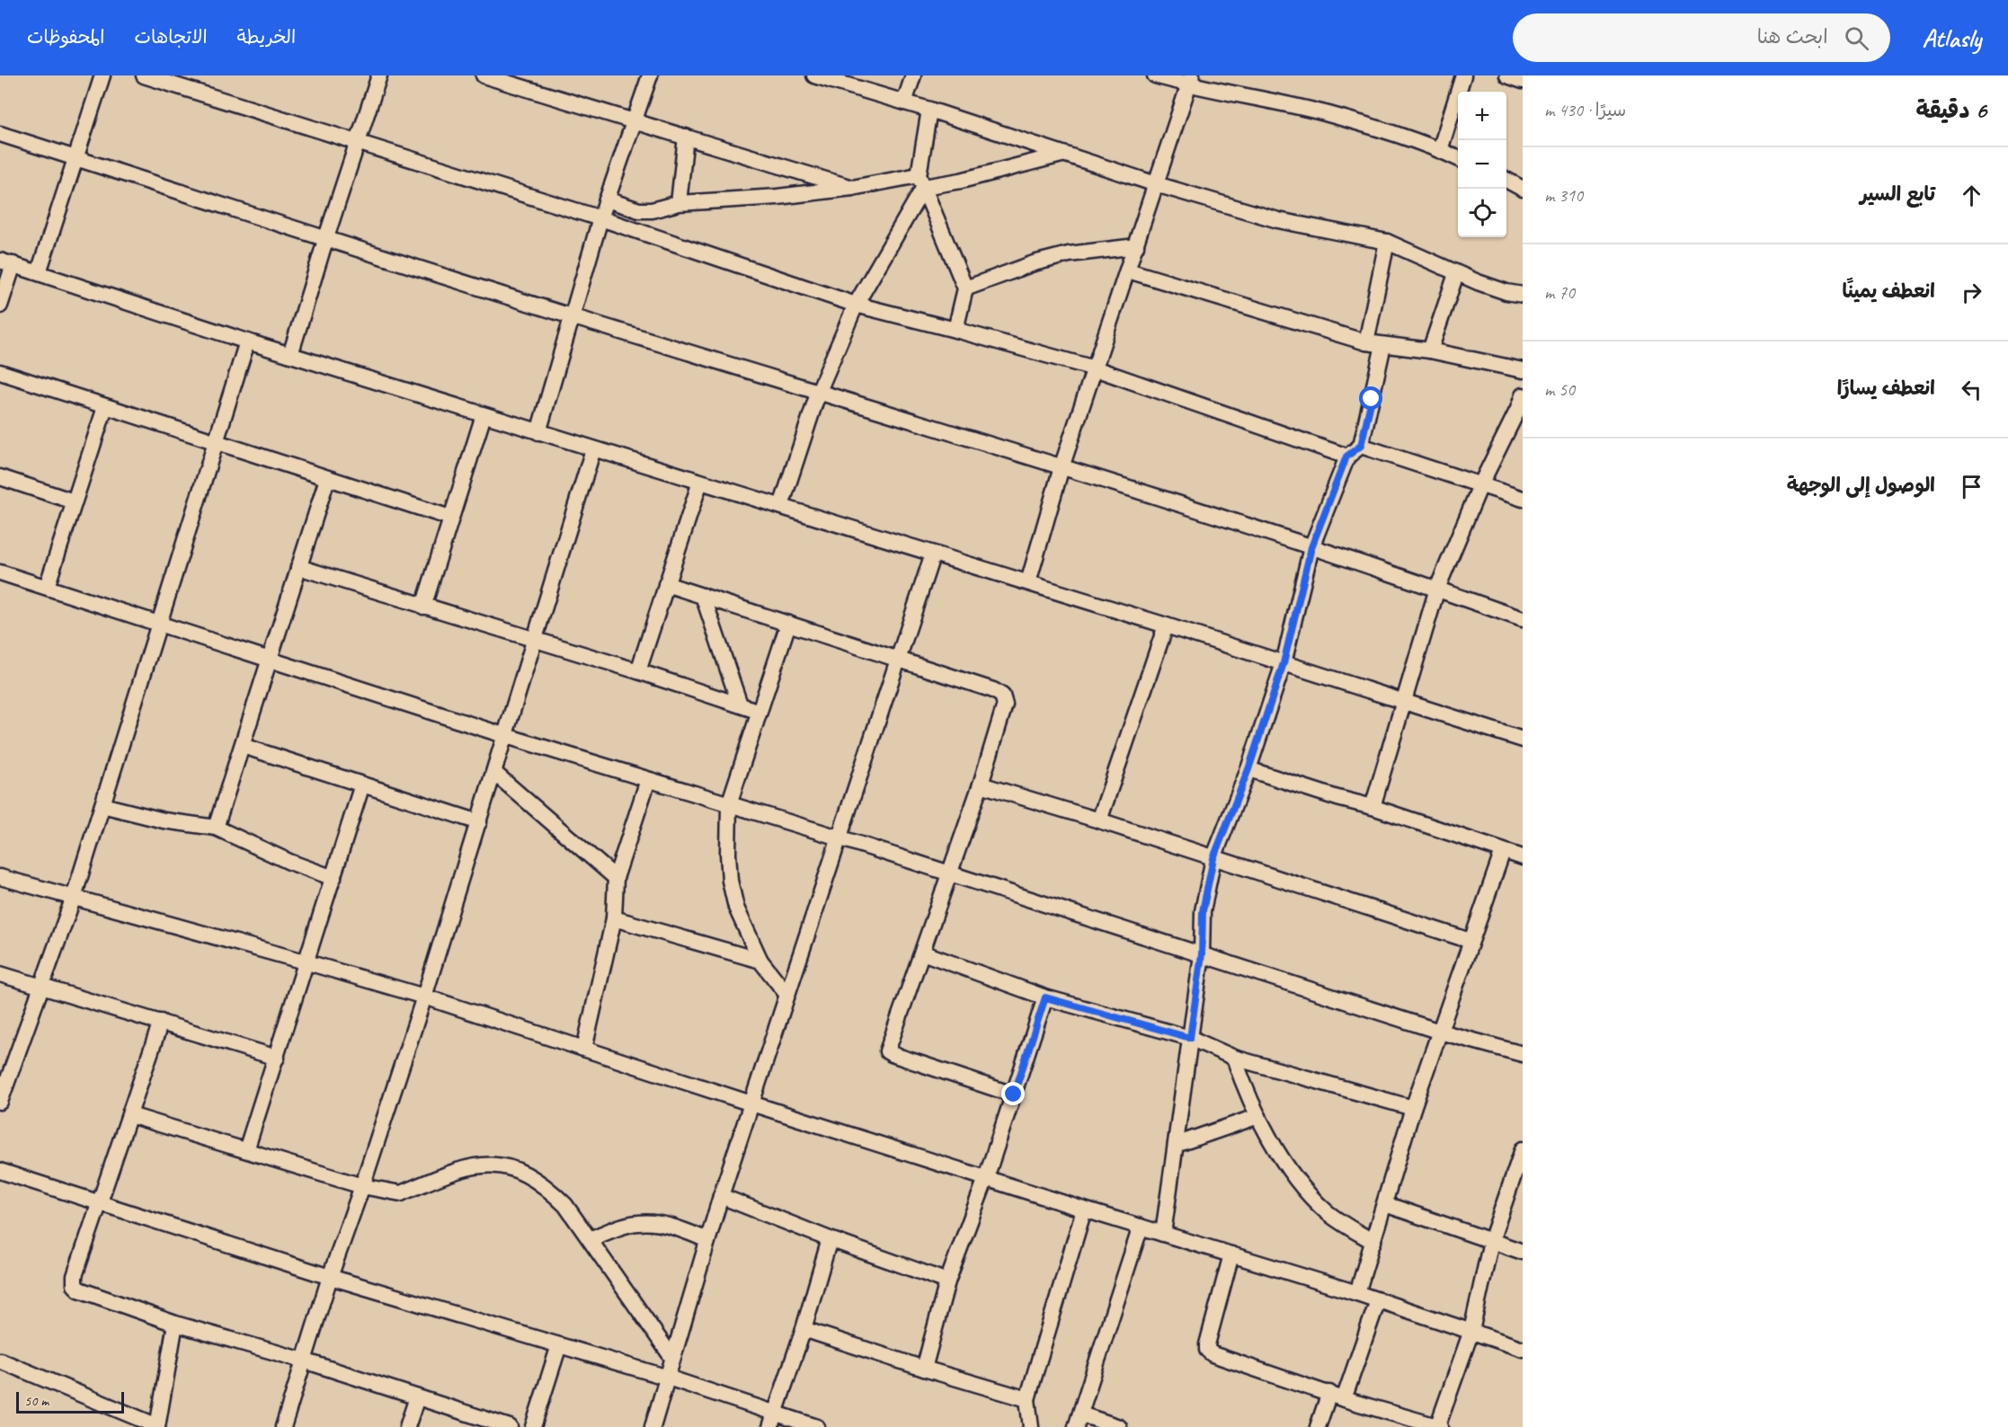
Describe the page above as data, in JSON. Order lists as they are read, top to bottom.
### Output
{
  "scale_bar": "50 m",
  "page": {
    "header": "Atlasly",
    "search": "ابحث هنا",
    "nav": ["الخريطة", "الاتجاهات", "المحفوظات"],
    "heading": ["6 دقيقة", "سيرًا · 430 m"],
    "map_buttons": ["+", "−"],
    "list": [
      ["تابع السير", "310 m"],
      ["انعطف يمينًا", "70 m"],
      ["انعطف يسارًا", "50 m"],
      "الوصول إلى الوجهة"
    ],
    "scale": "50 m"
  }
}
